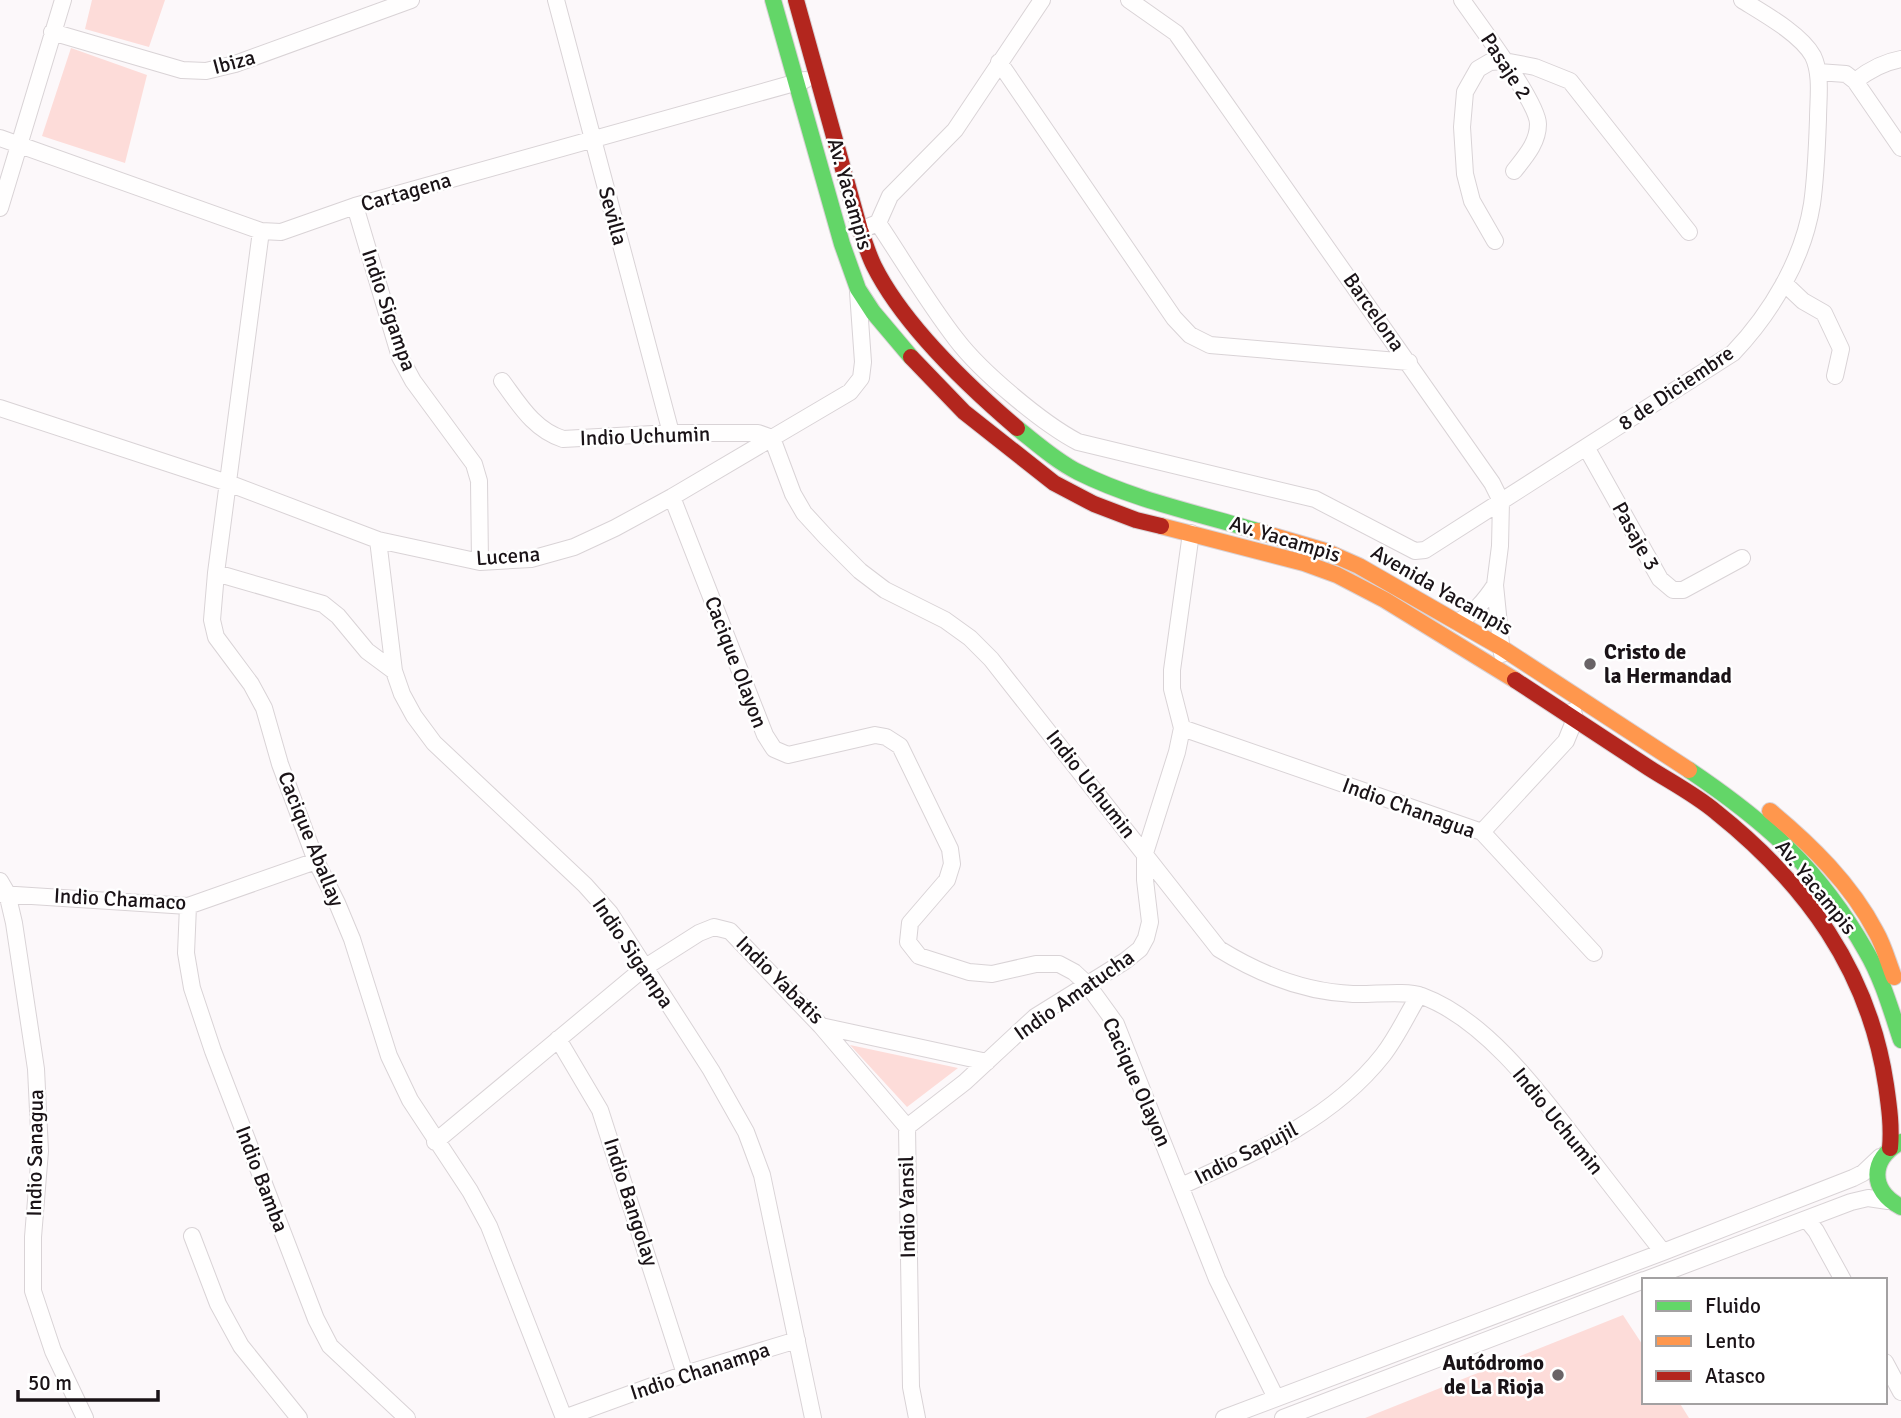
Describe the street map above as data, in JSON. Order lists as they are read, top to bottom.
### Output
{
  "streets": {
    "street": [
      "Ibiza",
      "Pasaje 2",
      "Cartagena",
      "Av. Yacampis",
      "Sevilla",
      "Indio Sigampa",
      "Barcelona",
      "8 de Diciembre",
      "Indio Uchumin",
      "Pasaje 3",
      "Lucena",
      "Avenida Yacampis",
      "Cacique Olayon",
      "Indio Chanagua",
      "Cacique Aballay",
      "Indio Chamaco",
      "Indio Yabatis",
      "Indio Amatucha",
      "Indio Sanagua",
      "Indio Sapujil",
      "Indio Bamba",
      "Indio Bangolay",
      "Indio Yansil",
      "Indio Chanampa"
    ]
  },
  "crossings": [
    ["Cartagena", "Av. Yacampis"],
    ["Cartagena", "Sevilla"],
    ["Cartagena", "Indio Sigampa"],
    ["Cartagena", "Avenida Yacampis"],
    ["Cartagena", "Cacique Aballay"],
    ["Av. Yacampis", "Barcelona"],
    ["Av. Yacampis", "Lucena"],
    ["Av. Yacampis", "Indio Amatucha"],
    ["Sevilla", "Indio Uchumin"],
    ["Indio Sigampa", "Lucena"],
    ["Indio Sigampa", "Indio Yabatis"],
    ["Indio Sigampa", "Indio Chanampa"],
    ["Barcelona", "8 de Diciembre"],
    ["Barcelona", "Avenida Yacampis"],
    ["8 de Diciembre", "Pasaje 3"],
    ["Indio Uchumin", "Lucena"],
    ["Indio Uchumin", "Indio Amatucha"],
    ["Indio Uchumin", "Indio Sapujil"],
    ["Lucena", "Cacique Olayon"],
    ["Lucena", "Cacique Aballay"],
    ["Cacique Olayon", "Indio Amatucha"],
    ["Cacique Olayon", "Indio Sapujil"],
    ["Indio Chanagua", "Indio Amatucha"],
    ["Cacique Aballay", "Indio Chamaco"],
    ["Cacique Aballay", "Indio Yabatis"],
    ["Cacique Aballay", "Indio Chanampa"],
    ["Indio Chamaco", "Indio Sanagua"],
    ["Indio Chamaco", "Indio Bamba"],
    ["Indio Yabatis", "Indio Amatucha"],
    ["Indio Yabatis", "Indio Bangolay"],
    ["Indio Yabatis", "Indio Yansil"],
    ["Indio Amatucha", "Indio Yansil"],
    ["Indio Bangolay", "Indio Chanampa"]
  ],
  "places": ["Cristo de la Hermandad", "Autódromo de La Rioja"],
  "legend": ["Fluido", "Lento", "Atasco"],
  "scale_bar": "50 m"
}
